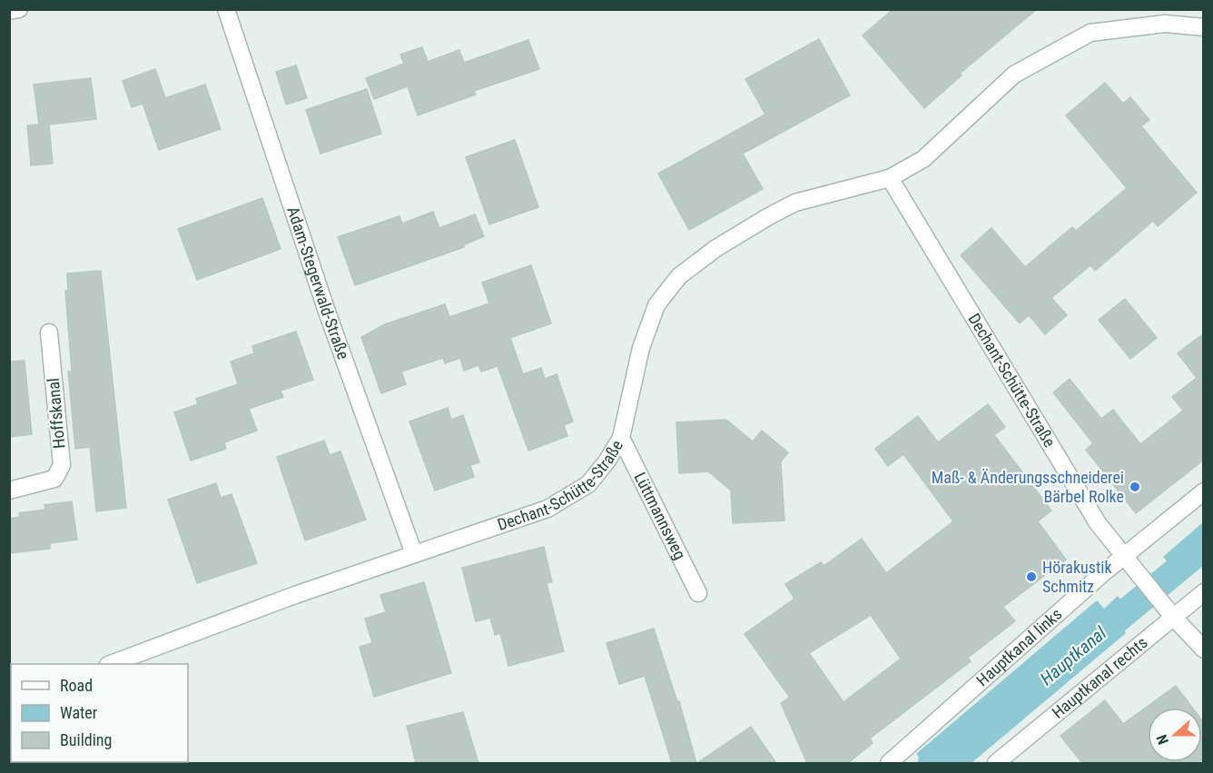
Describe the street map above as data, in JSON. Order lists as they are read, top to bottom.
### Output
{
  "streets": {
    "street": [
      "Adam-Stegerwald-Straße",
      "Dechant-Schütte-Straße",
      "Hoffskanal",
      "Lüttmannsweg",
      "Hauptkanal links",
      "Hauptkanal rechts"
    ]
  },
  "crossings": [
    ["Adam-Stegerwald-Straße", "Dechant-Schütte-Straße"],
    ["Dechant-Schütte-Straße", "Lüttmannsweg"],
    ["Dechant-Schütte-Straße", "Hauptkanal links"],
    ["Dechant-Schütte-Straße", "Hauptkanal rechts"]
  ],
  "water": ["Hauptkanal"],
  "places": ["Maß- & Änderungsschneiderei Bärbel Rolke", "Hörakustik Schmitz"],
  "legend": ["Road", "Water", "Building"],
  "north": "left"
}
